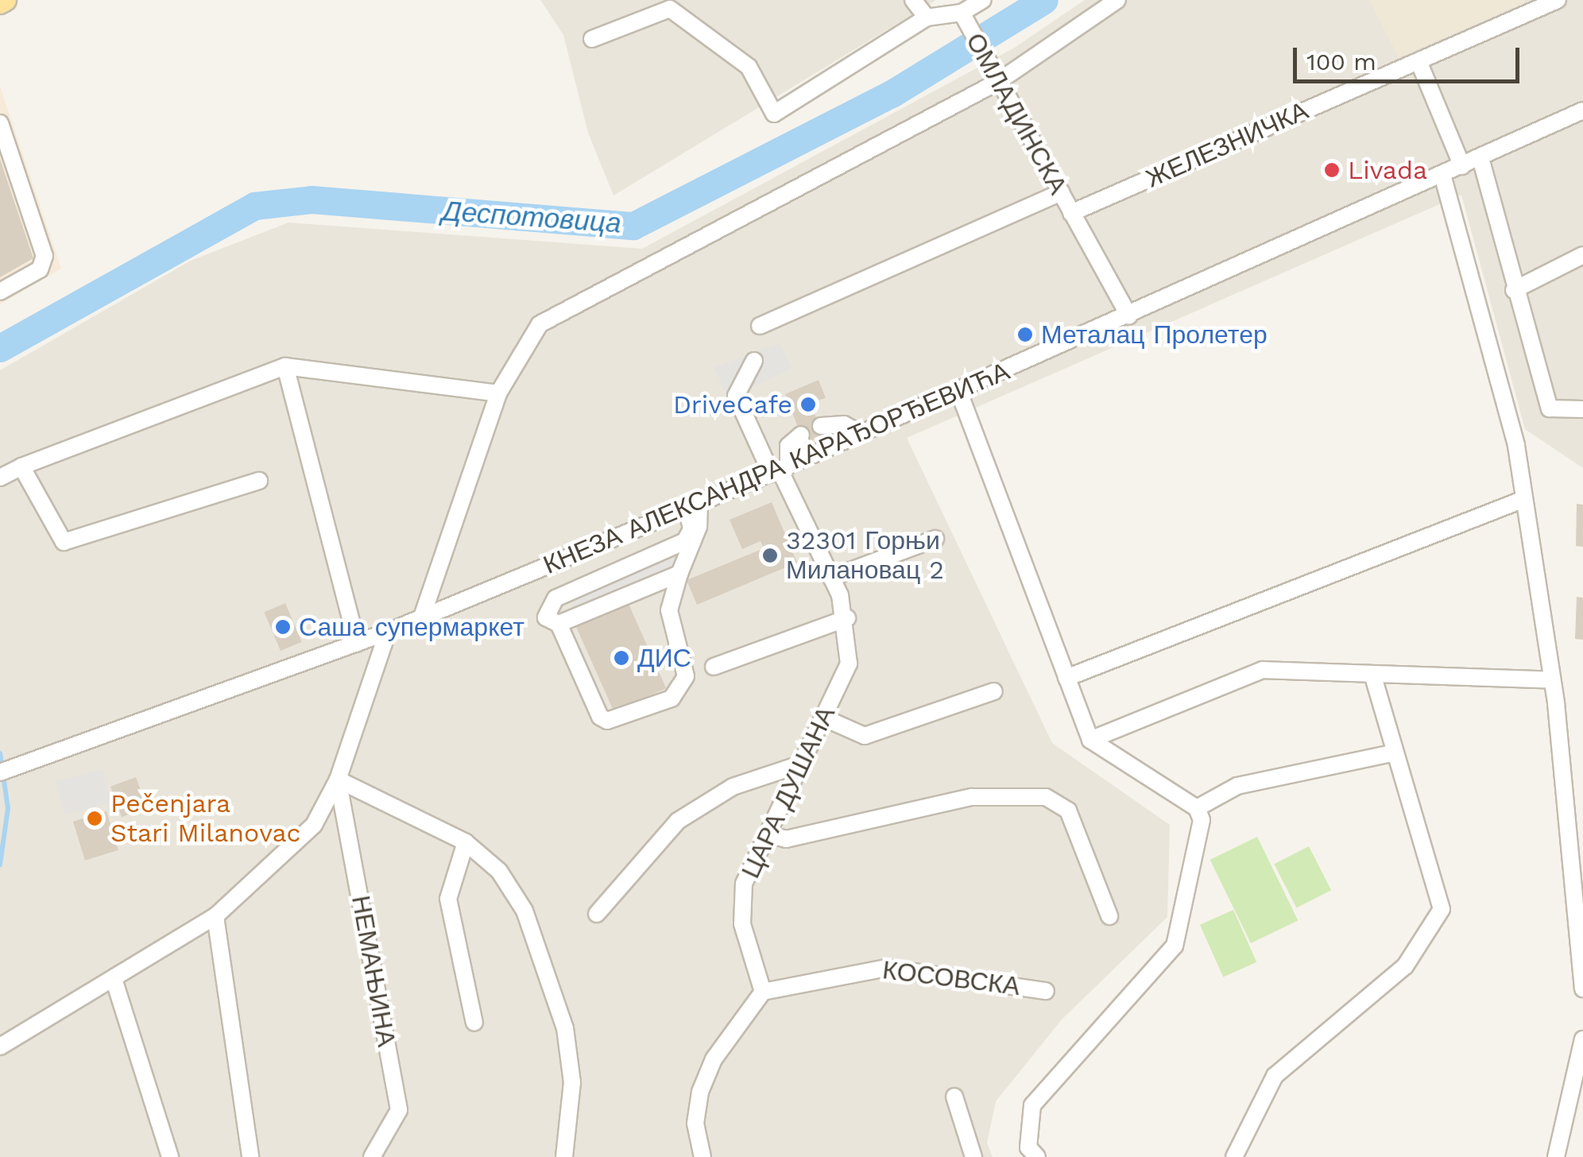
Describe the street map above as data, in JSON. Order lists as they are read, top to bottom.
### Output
{
  "streets": {
    "street": [
      "ОМЛАДИНСКА",
      "ЖЕЛЕЗНИЧКА",
      "КНЕЗА АЛЕКСАНДРА КАРАЂОРЂЕВИЋА",
      "ЦАРА ДУШАНА",
      "НЕМАЊИНА",
      "КОСОВСКА"
    ]
  },
  "crossings": [
    ["ОМЛАДИНСКА", "ЖЕЛЕЗНИЧКА"],
    ["ОМЛАДИНСКА", "КНЕЗА АЛЕКСАНДРА КАРАЂОРЂЕВИЋА"],
    ["КНЕЗА АЛЕКСАНДРА КАРАЂОРЂЕВИЋА", "ЦАРА ДУШАНА"],
    ["ЦАРА ДУШАНА", "КОСОВСКА"]
  ],
  "water": ["Деспотовица"],
  "places": [
    "Livada",
    "Металац Пролетер",
    "DriveCafe",
    "32301 Горњи Милановац 2",
    "Саша супермаркет",
    "ДИС",
    "Pečenjara Stari Milanovac"
  ],
  "scale_bar": "100 m"
}
